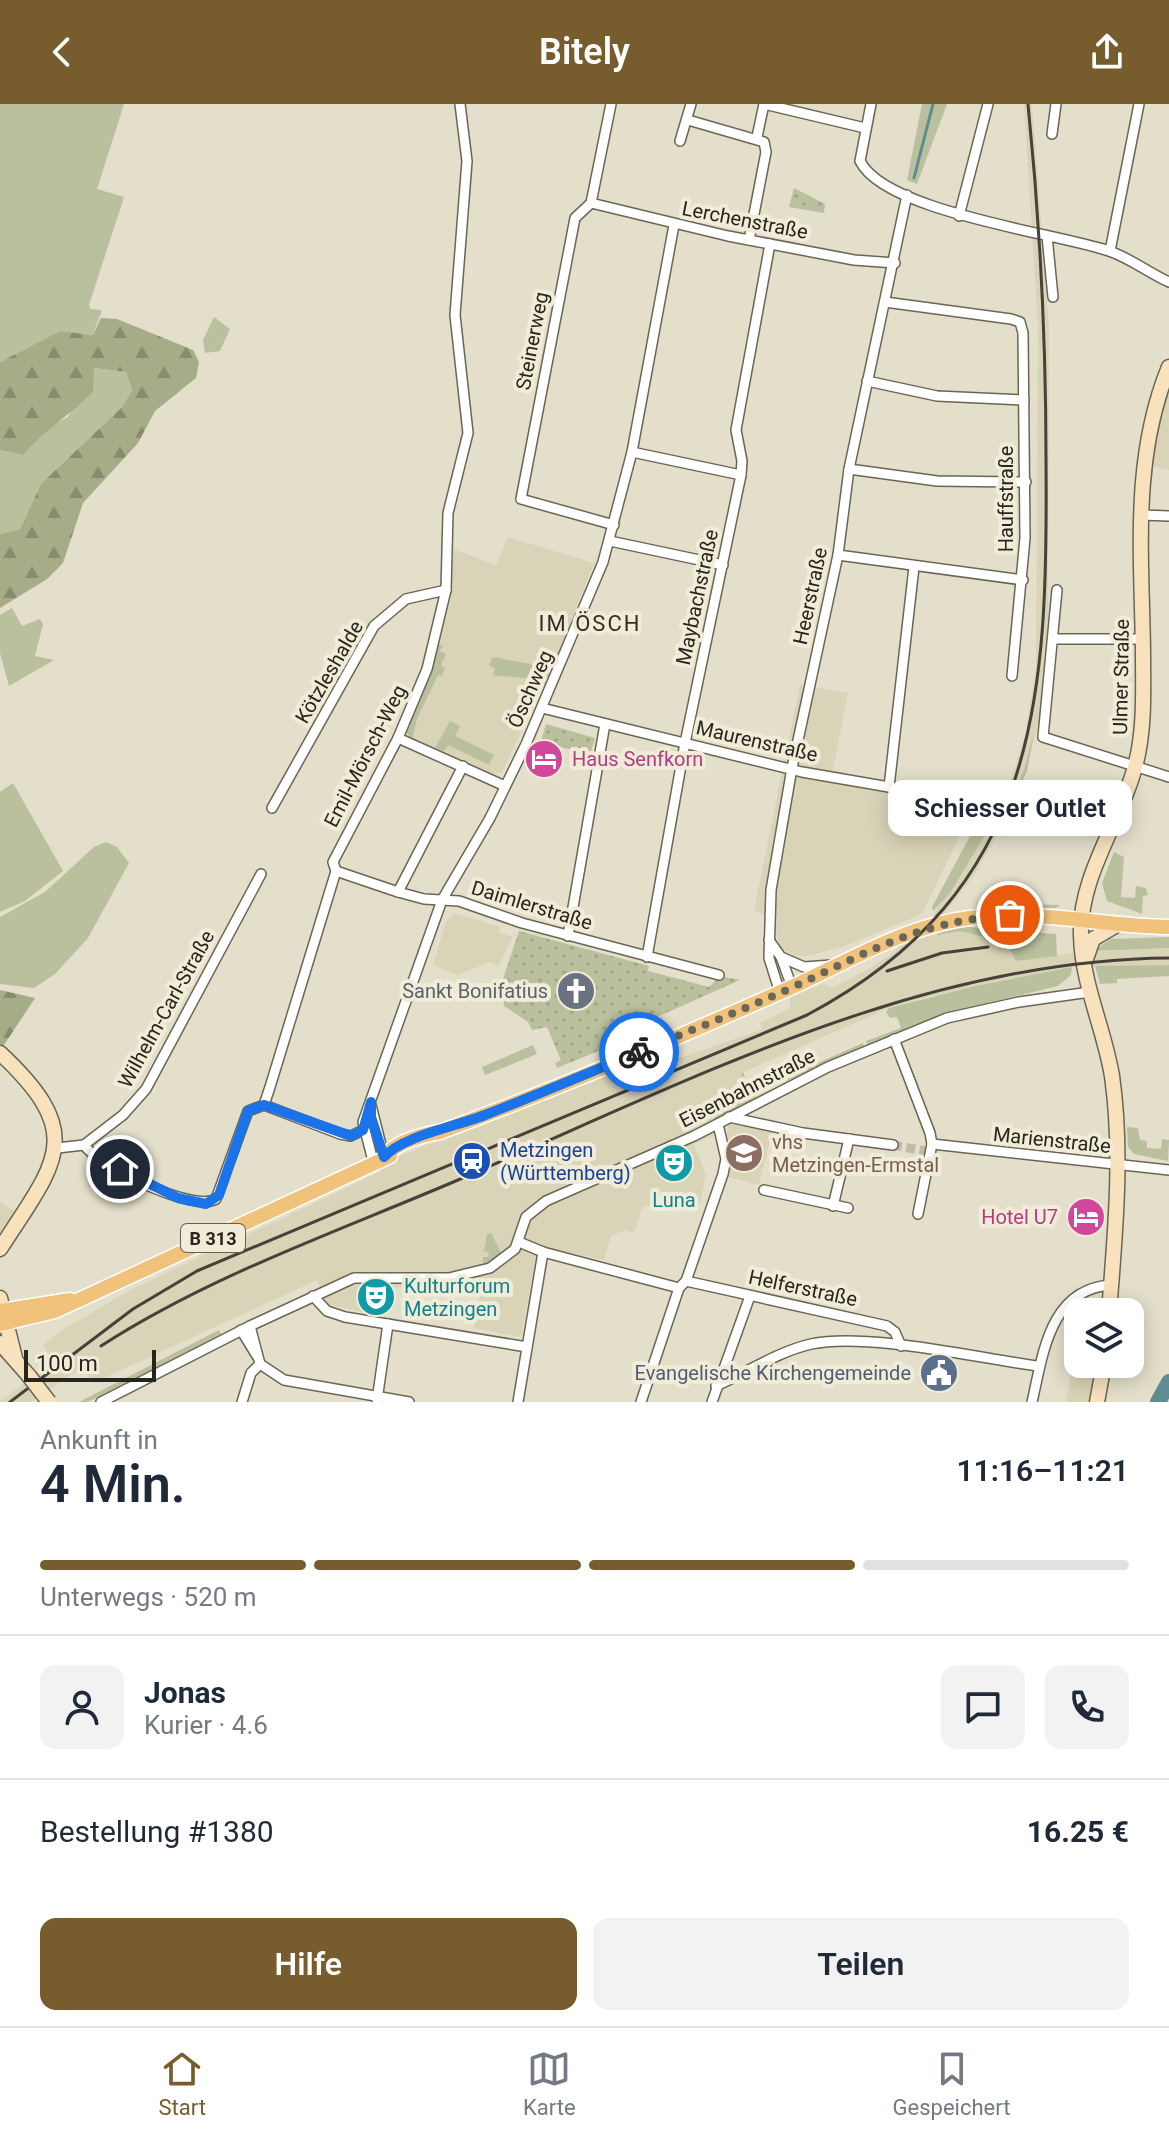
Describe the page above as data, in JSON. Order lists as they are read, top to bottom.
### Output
{
  "streets": {
    "main road": ["Ulmer Straße", "B 313"],
    "street": [
      "Lerchenstraße",
      "Steinerweg",
      "Hauffstraße",
      "Heerstraße",
      "Maybachstraße",
      "Kötzleshalde",
      "Öschweg",
      "Maurenstraße",
      "Emil-Mörsch-Weg",
      "Daimlerstraße",
      "Wilhelm-Carl-Straße",
      "Eisenbahnstraße",
      "Marienstraße",
      "Helferstraße"
    ]
  },
  "crossings": [
    ["Lerchenstraße", "Steinerweg"],
    ["Lerchenstraße", "Heerstraße"],
    ["Lerchenstraße", "Maybachstraße"],
    ["Lerchenstraße", "Öschweg"],
    ["Steinerweg", "Öschweg"],
    ["Hauffstraße", "Heerstraße"],
    ["Heerstraße", "Maurenstraße"],
    ["Heerstraße", "B 313"],
    ["Maybachstraße", "Maurenstraße"],
    ["Maybachstraße", "Daimlerstraße"],
    ["Kötzleshalde", "Emil-Mörsch-Weg"],
    ["Ulmer Straße", "Eisenbahnstraße"],
    ["Ulmer Straße", "Marienstraße"],
    ["Ulmer Straße", "B 313"],
    ["Öschweg", "Maurenstraße"],
    ["Öschweg", "Daimlerstraße"],
    ["Emil-Mörsch-Weg", "Daimlerstraße"],
    ["Emil-Mörsch-Weg", "Wilhelm-Carl-Straße"],
    ["Eisenbahnstraße", "Helferstraße"]
  ],
  "districts": ["IM ÖSCH"],
  "places": {
    "hotel": ["Haus Senfkorn", "Hotel U7"],
    "other": ["Schiesser Outlet"],
    "church": ["Sankt Bonifatius"],
    "school or university": ["vhs Metzingen-Ermstal"],
    "station": ["Metzingen (Württemberg)"],
    "theatre": ["Luna", "Kulturforum Metzingen"],
    "public building": ["Evangelische Kirchengemeinde"]
  },
  "scale_bar": "100 m",
  "page": {
    "header": "Bitely",
    "bubble": "Schiesser Outlet",
    "scale": "100 m",
    "heading": ["4 Min.", "Ankunft in", "11:16–11:21"],
    "panel": [
      "Jonas",
      "Kurier · 4.6",
      "Bestellung #1380",
      "16.25 €"
    ],
    "bar": "Unterwegs · 520 m",
    "buttons": ["Hilfe", "Teilen"],
    "tabs": ["Start", "Karte", "Gespeichert"]
  }
}
